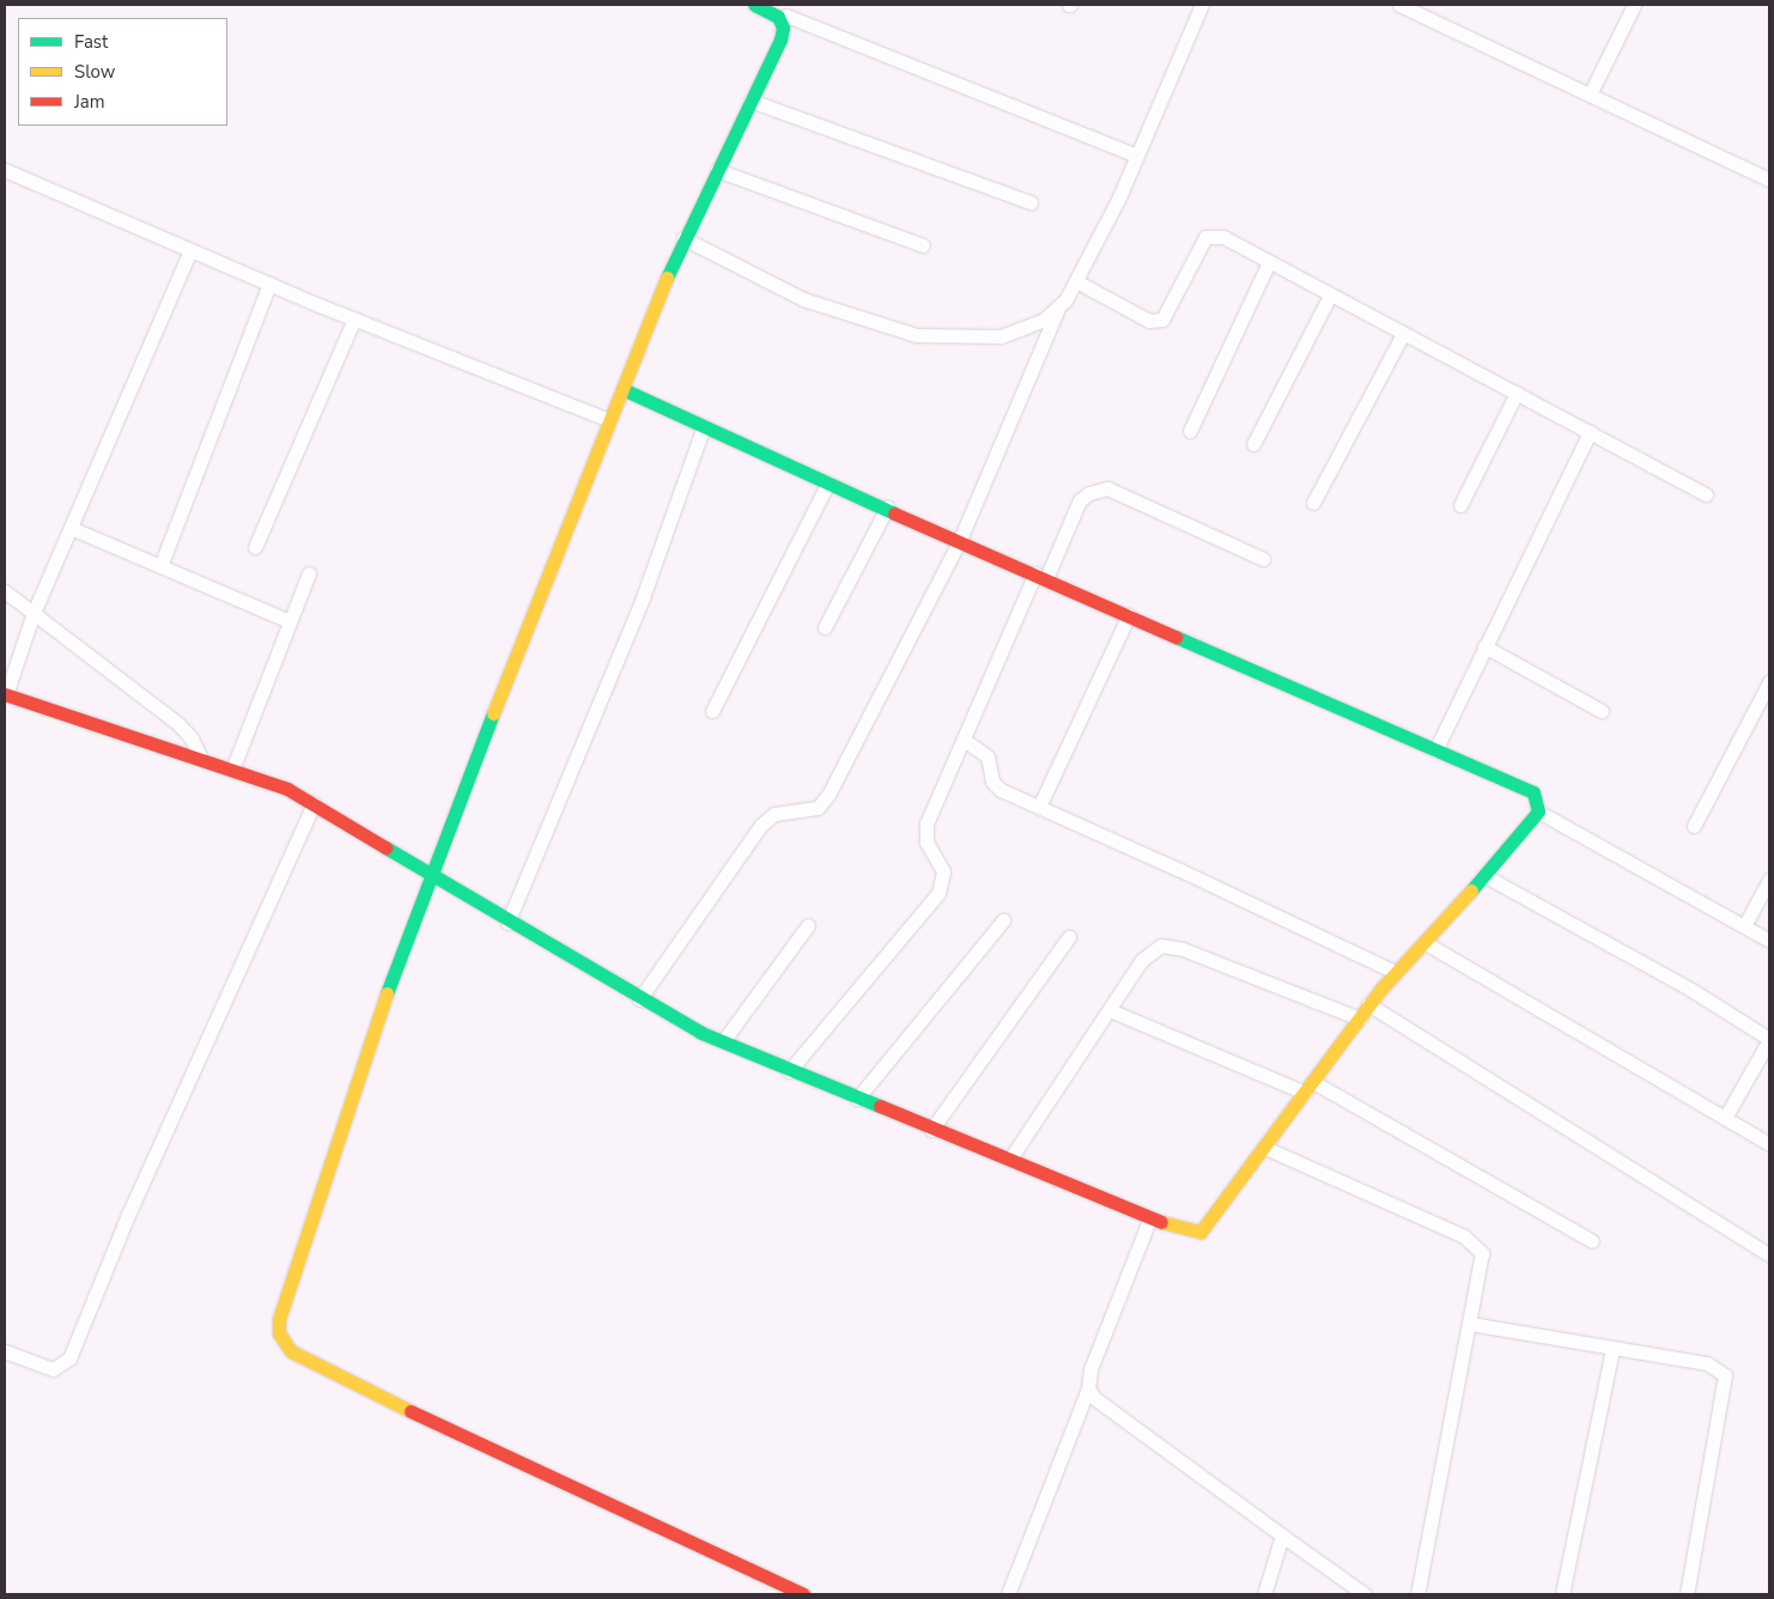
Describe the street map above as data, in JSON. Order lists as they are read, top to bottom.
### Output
{
  "legend": ["Fast", "Slow", "Jam"]
}
